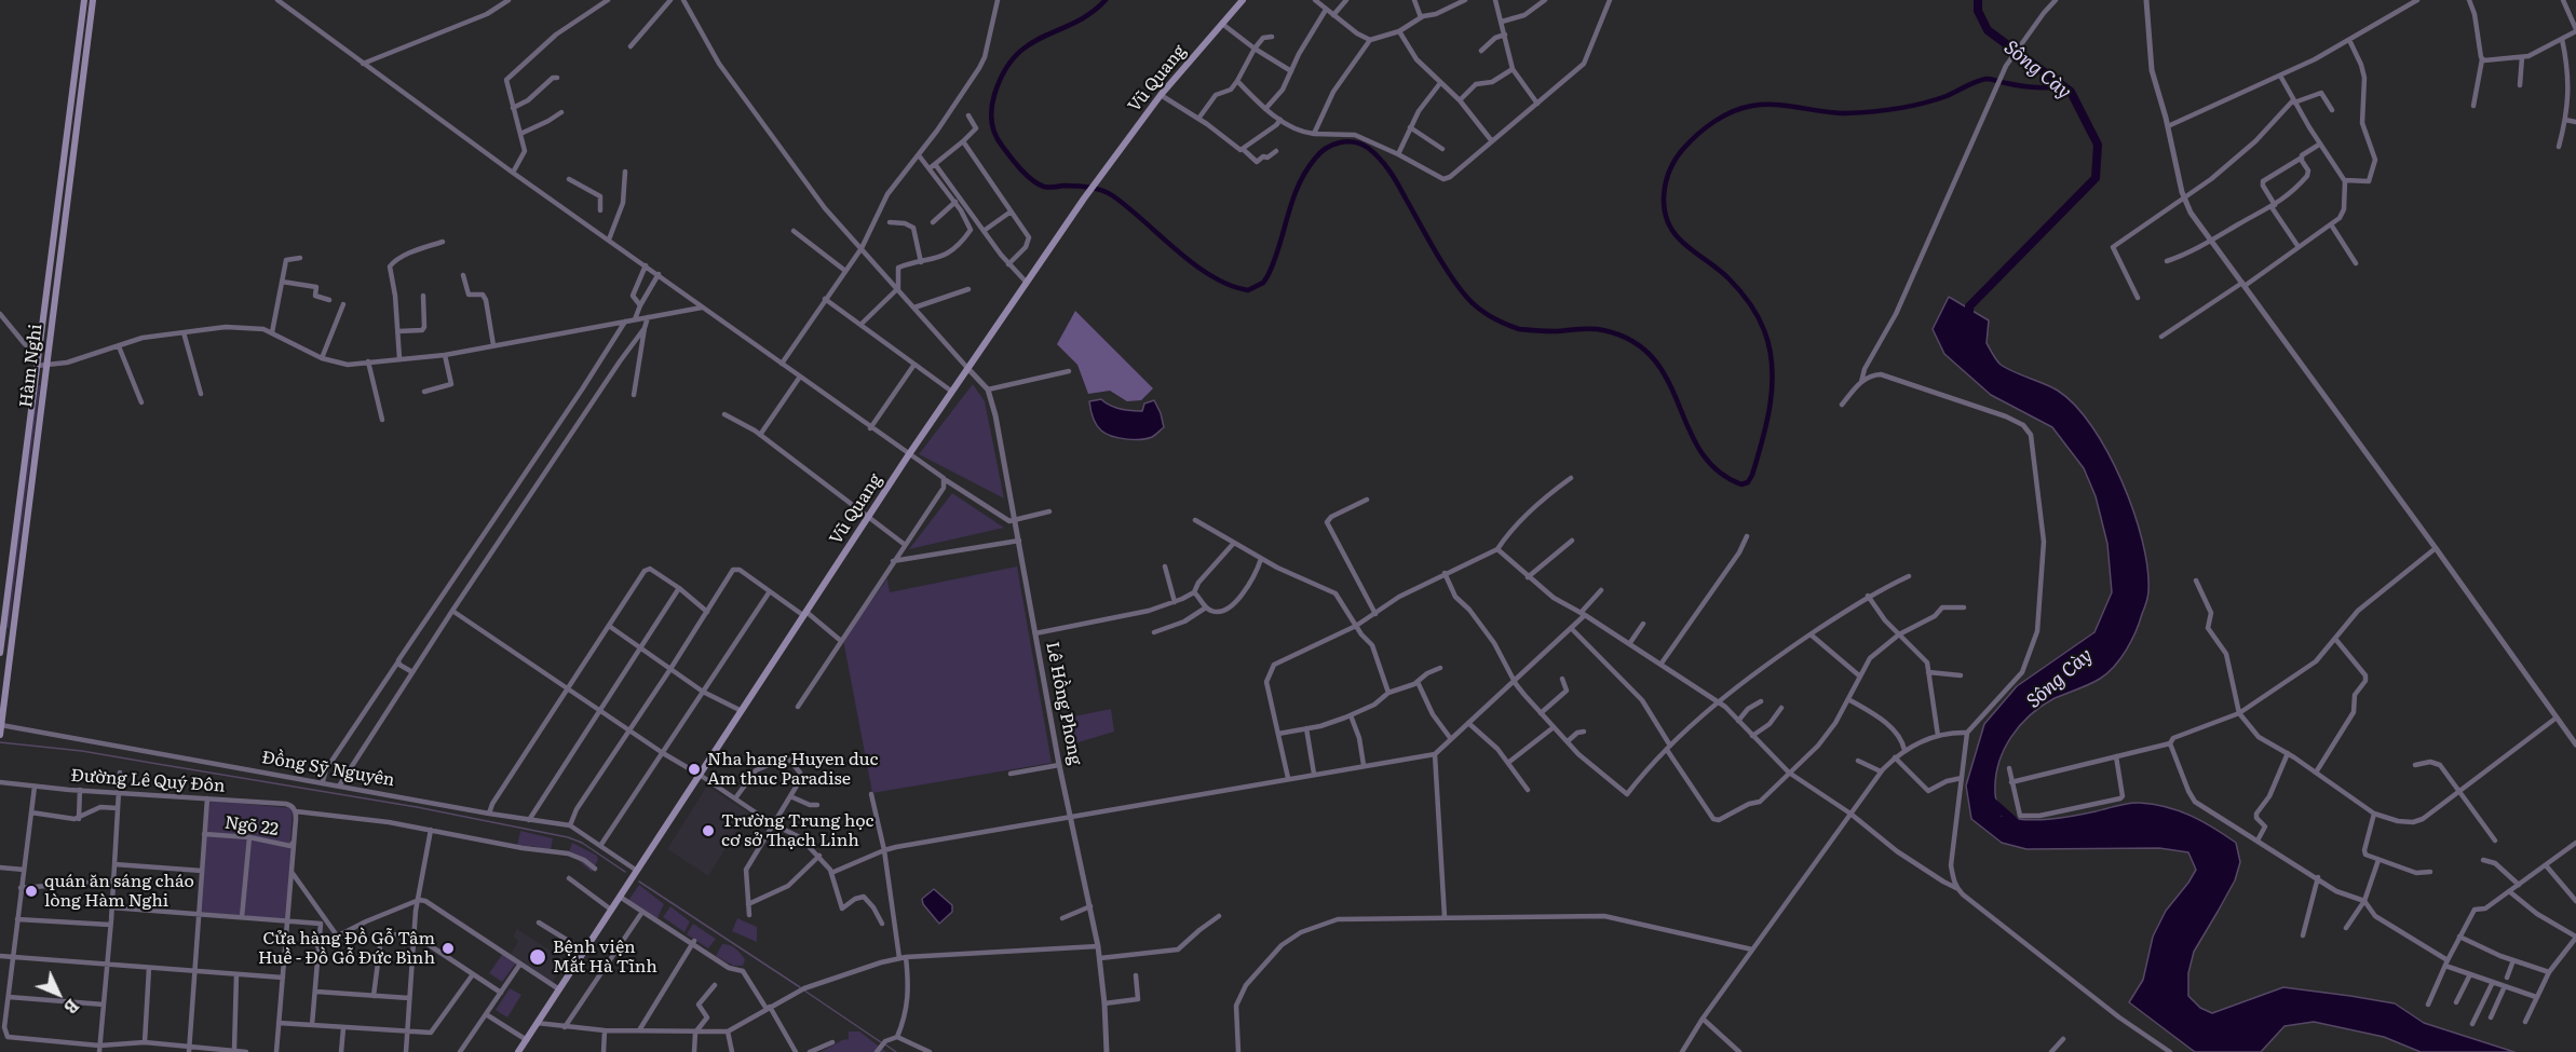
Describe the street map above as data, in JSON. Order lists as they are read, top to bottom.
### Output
{
  "streets": {
    "main road": ["Vũ Quang", "Hàm Nghi"],
    "street": [
      "Lê Hồng Phong",
      "Đồng Sỹ Nguyên",
      "Đường Lê Quý Đôn",
      "Ngõ 22"
    ]
  },
  "crossings": [
    ["Vũ Quang", "Lê Hồng Phong"],
    ["Vũ Quang", "Đồng Sỹ Nguyên"],
    ["Hàm Nghi", "Đồng Sỹ Nguyên"]
  ],
  "water": ["Sông Cày"],
  "places": [
    "Nha hang Huyen duc Am thuc Paradise",
    "Trường Trung học cơ sở Thạch Linh",
    "quán ăn sáng cháo lòng Hàm Nghi",
    "Cửa hàng Đồ Gỗ Tâm Huề - Đồ Gỗ Đức Bình",
    "Bệnh viện Mắt Hà Tĩnh"
  ],
  "north": "bottom right"
}
